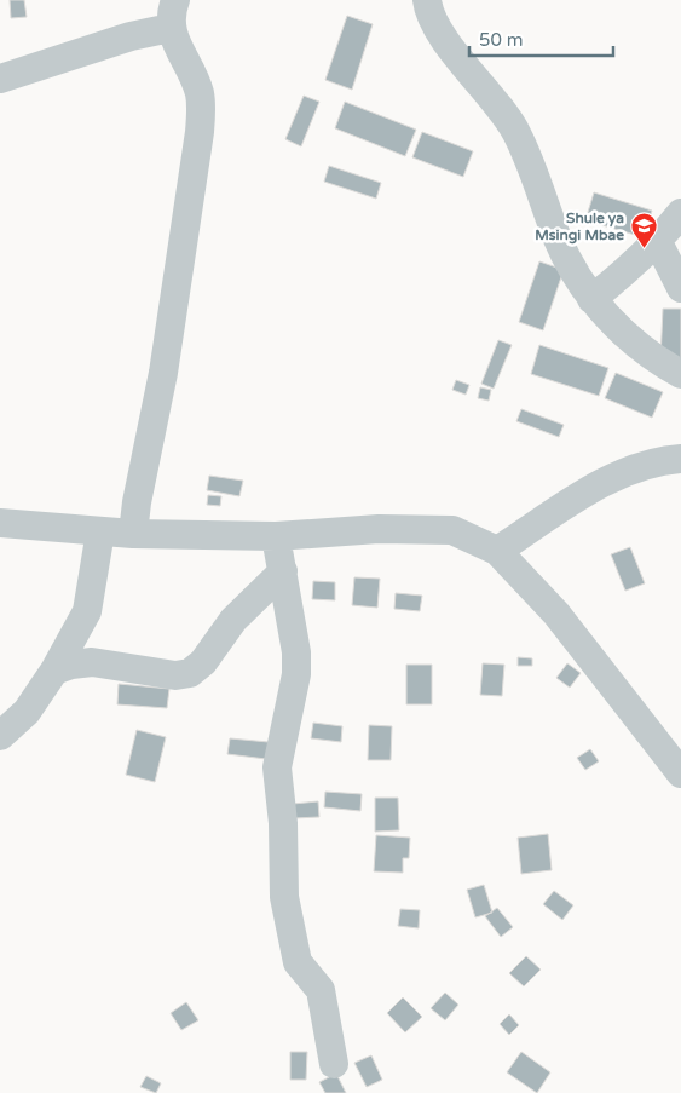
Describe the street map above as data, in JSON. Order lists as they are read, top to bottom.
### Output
{
  "places": {
    "school or university": ["Shule ya Msingi Mbae"]
  },
  "scale_bar": "50 m"
}
